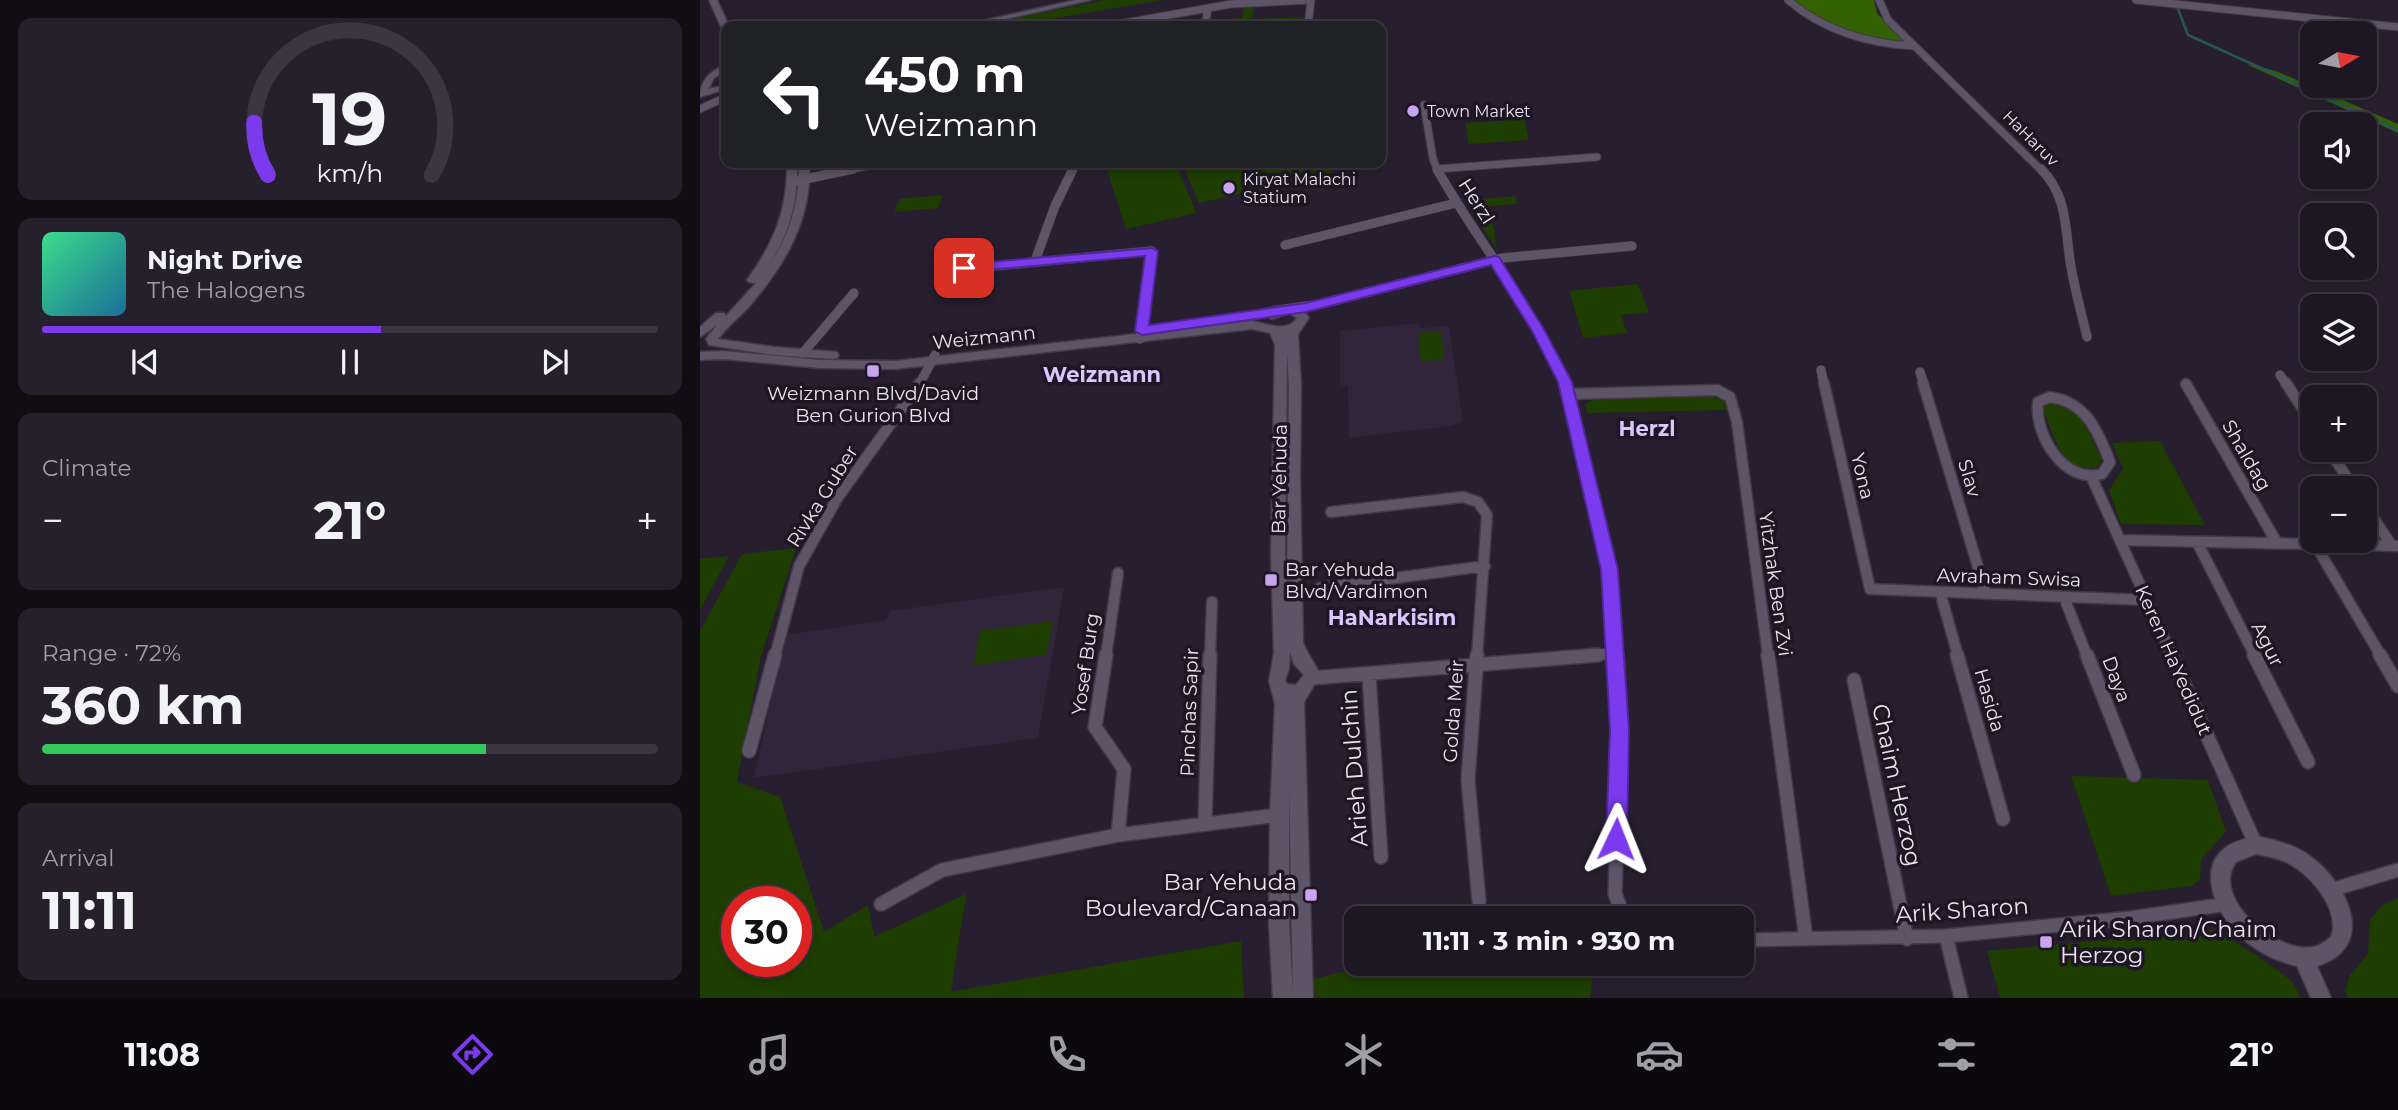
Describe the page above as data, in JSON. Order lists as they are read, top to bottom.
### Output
{
  "streets": {
    "street": [
      "HaHaruv",
      "Herzl",
      "Weizmann",
      "Shaldag",
      "Yona",
      "Slav",
      "Bar Yehuda",
      "Rivka Guber",
      "Avraham Swisa",
      "Yitzhak Ben Zvi",
      "Agur",
      "Keren HaYedidut",
      "Yosef Burg",
      "Daya",
      "Hasida",
      "Golda Meir",
      "Pinchas Sapir",
      "Arieh Dulchin",
      "Chaim Herzog",
      "Arik Sharon"
    ]
  },
  "crossings": [
    ["Herzl", "Weizmann"],
    ["Herzl", "Yitzhak Ben Zvi"],
    ["Weizmann", "Bar Yehuda"],
    ["Weizmann", "Rivka Guber"],
    ["Yona", "Avraham Swisa"],
    ["Slav", "Avraham Swisa"],
    ["Avraham Swisa", "Keren HaYedidut"],
    ["Avraham Swisa", "Daya"],
    ["Avraham Swisa", "Hasida"],
    ["Yitzhak Ben Zvi", "Arik Sharon"],
    ["Keren HaYedidut", "Arik Sharon"],
    ["Chaim Herzog", "Arik Sharon"]
  ],
  "districts": ["Weizmann", "Herzl", "HaNarkisim"],
  "places": {
    "other": ["Town Market", "Kiryat Malachi Statium"],
    "transit": [
      "Weizmann Blvd/David Ben Gurion Blvd",
      "Bar Yehuda Blvd/Vardimon",
      "Bar Yehuda Boulevard/Canaan",
      "Arik Sharon/Chaim Herzog"
    ]
  },
  "north": "right",
  "page": {
    "map_buttons": ["+", "−"],
    "turn": ["450 m", "Weizmann"],
    "song": ["Night Drive", "The Halogens"],
    "tile": [
      "Climate",
      ["Range · 72%", "360 km"],
      ["Arrival", "11:11"]
    ],
    "heat": ["−", "21°", "+"],
    "limit": "30",
    "trip": "11:11 · 3 min · 930 m",
    "tabs": ["11:08", "21°"],
    "gauge": ["19", "km/h"]
  }
}
